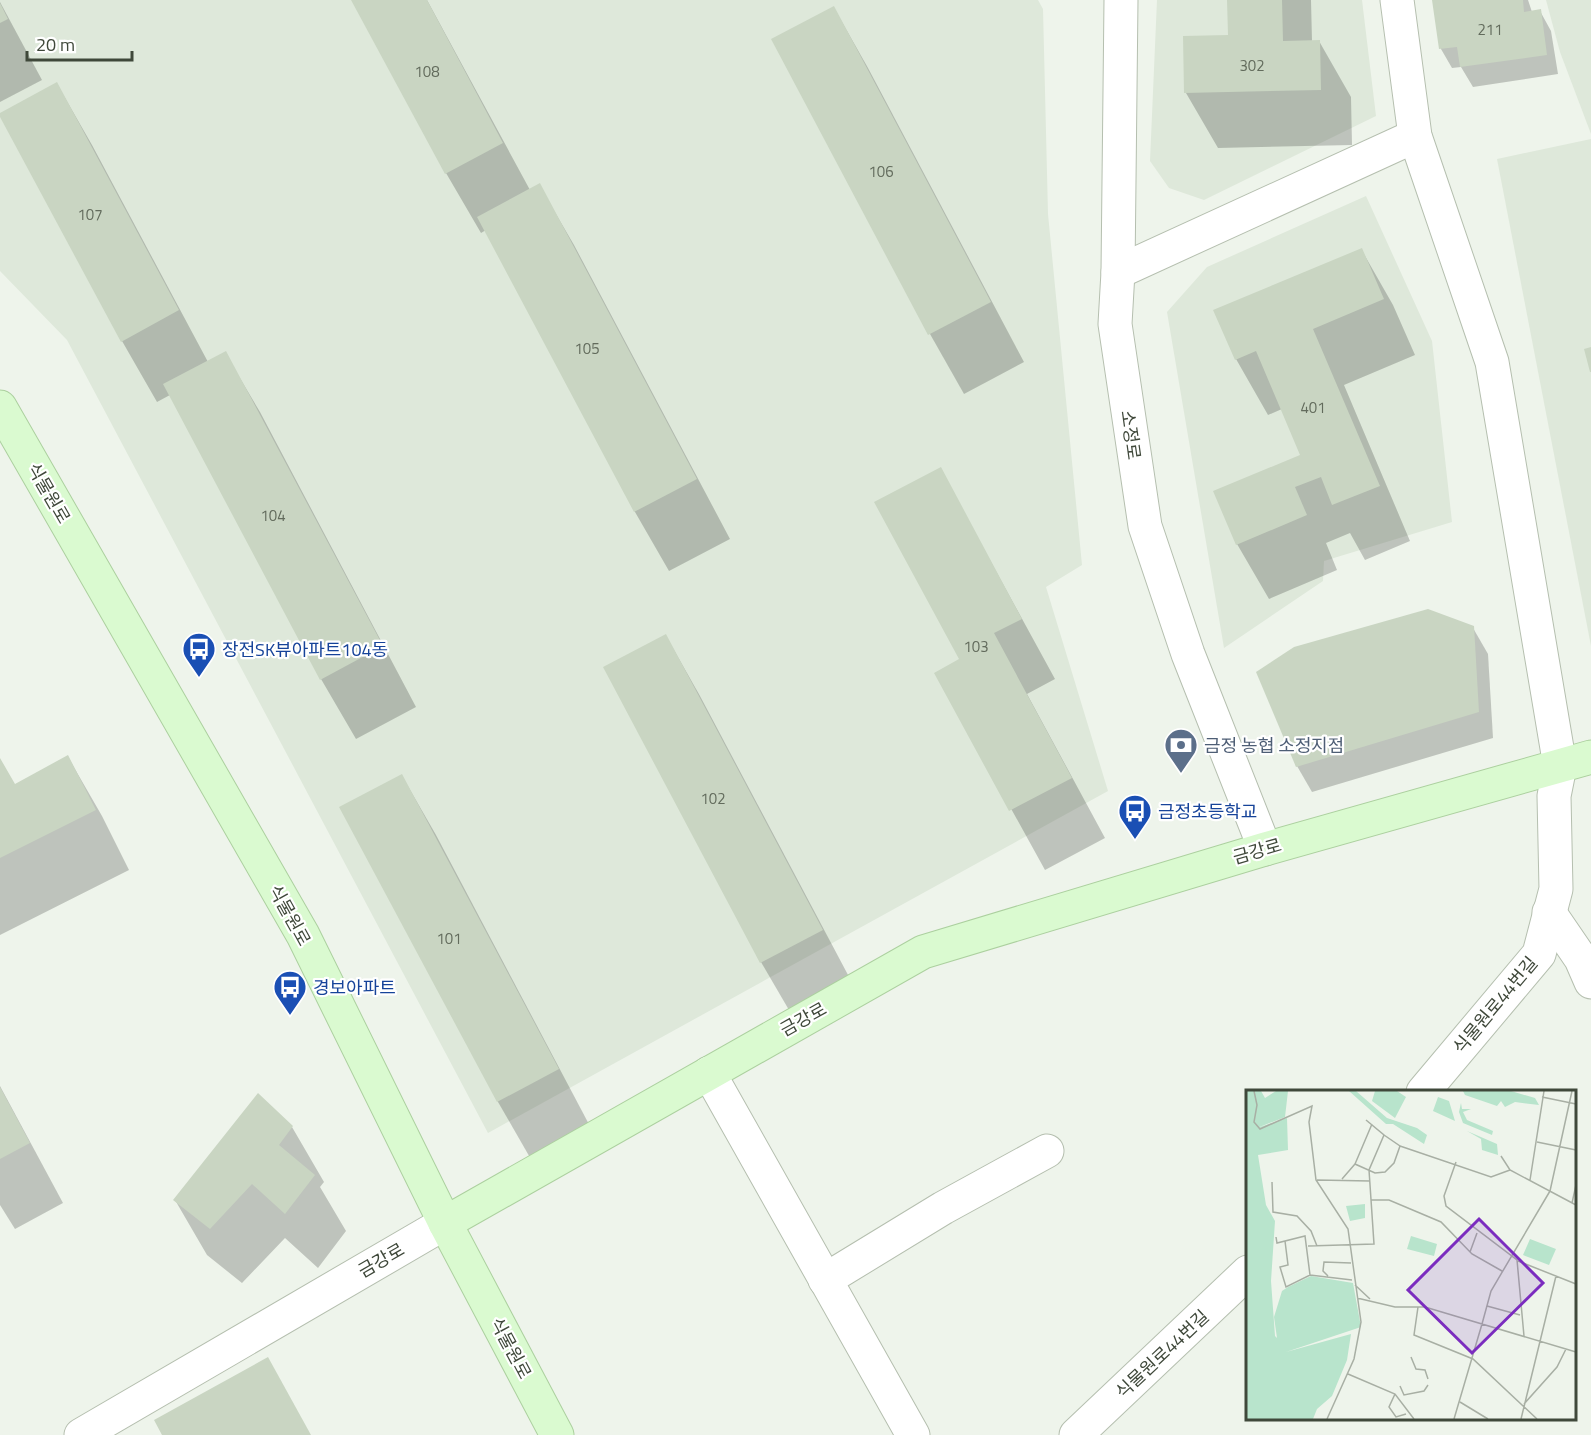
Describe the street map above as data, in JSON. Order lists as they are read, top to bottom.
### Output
{
  "streets": {
    "main road": ["식물원로", "금강로"],
    "street": ["소정로", "식물원로44번길"]
  },
  "crossings": [
    ["소정로", "금강로"],
    ["식물원로", "금강로"],
    ["금강로", "식물원로44번길"]
  ],
  "places": {
    "bus stop": ["장전SK뷰아파트104동", "금정초등학교", "경보아파트"],
    "bank": ["금정 농협 소정지점"]
  },
  "house_numbers": [
    "211",
    "302",
    "108",
    "106",
    "107",
    "105",
    "401",
    "104",
    "103",
    "102",
    "101"
  ],
  "scale_bar": "20 m"
}
